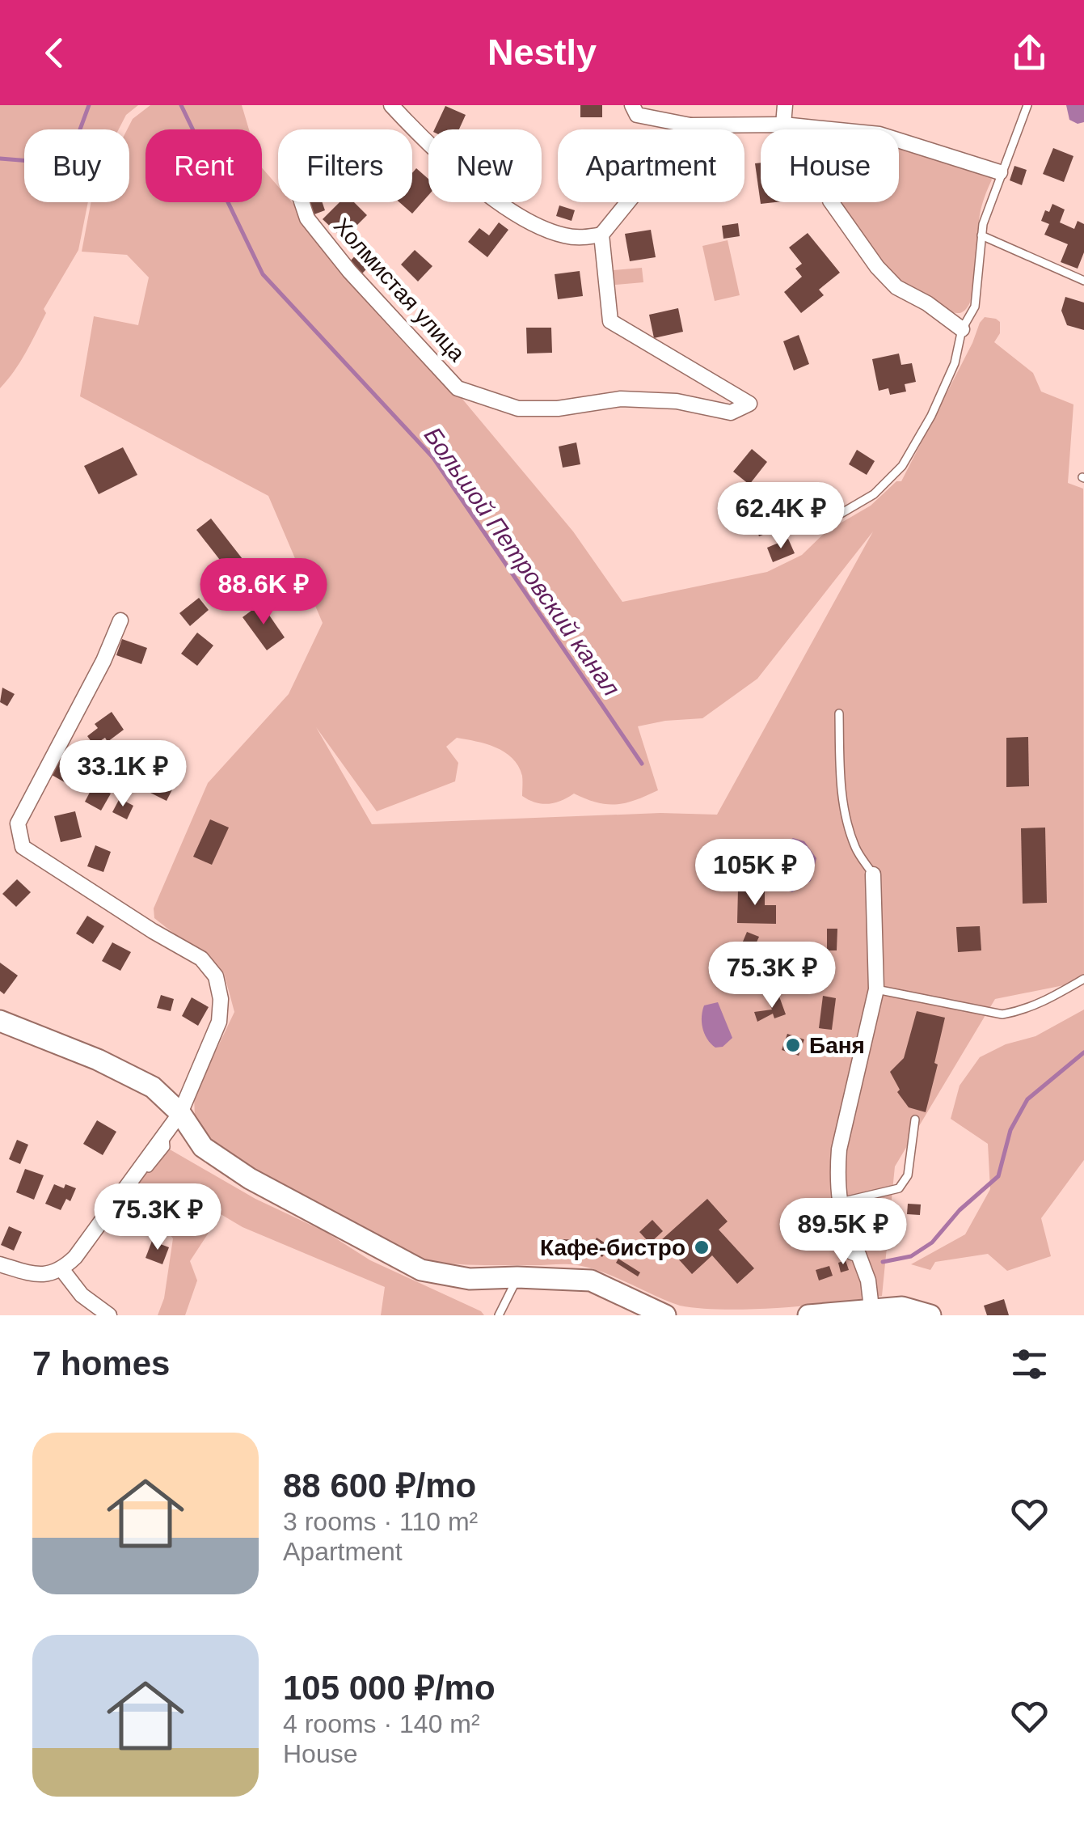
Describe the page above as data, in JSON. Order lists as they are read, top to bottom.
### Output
{
  "streets": {
    "street": ["Холмистая улица"]
  },
  "water": ["Большой Петровский канал"],
  "places": ["Баня", "Кафе-бистро"],
  "page": {
    "header": "Nestly",
    "chip": [
      "Buy",
      "Rent",
      "Filters",
      "New",
      "Apartment",
      "House"
    ],
    "price": [
      "62.4K ₽",
      "88.6K ₽",
      "33.1K ₽",
      "105K ₽",
      "75.3K ₽",
      "75.3K ₽",
      "89.5K ₽"
    ],
    "heading": "7 homes",
    "list": [
      {
        "name": "88 600 ₽/mo",
        "note": "3 rooms · 110 m² · Apartment"
      },
      {
        "name": "105 000 ₽/mo",
        "note": "4 rooms · 140 m² · House"
      }
    ]
  }
}
